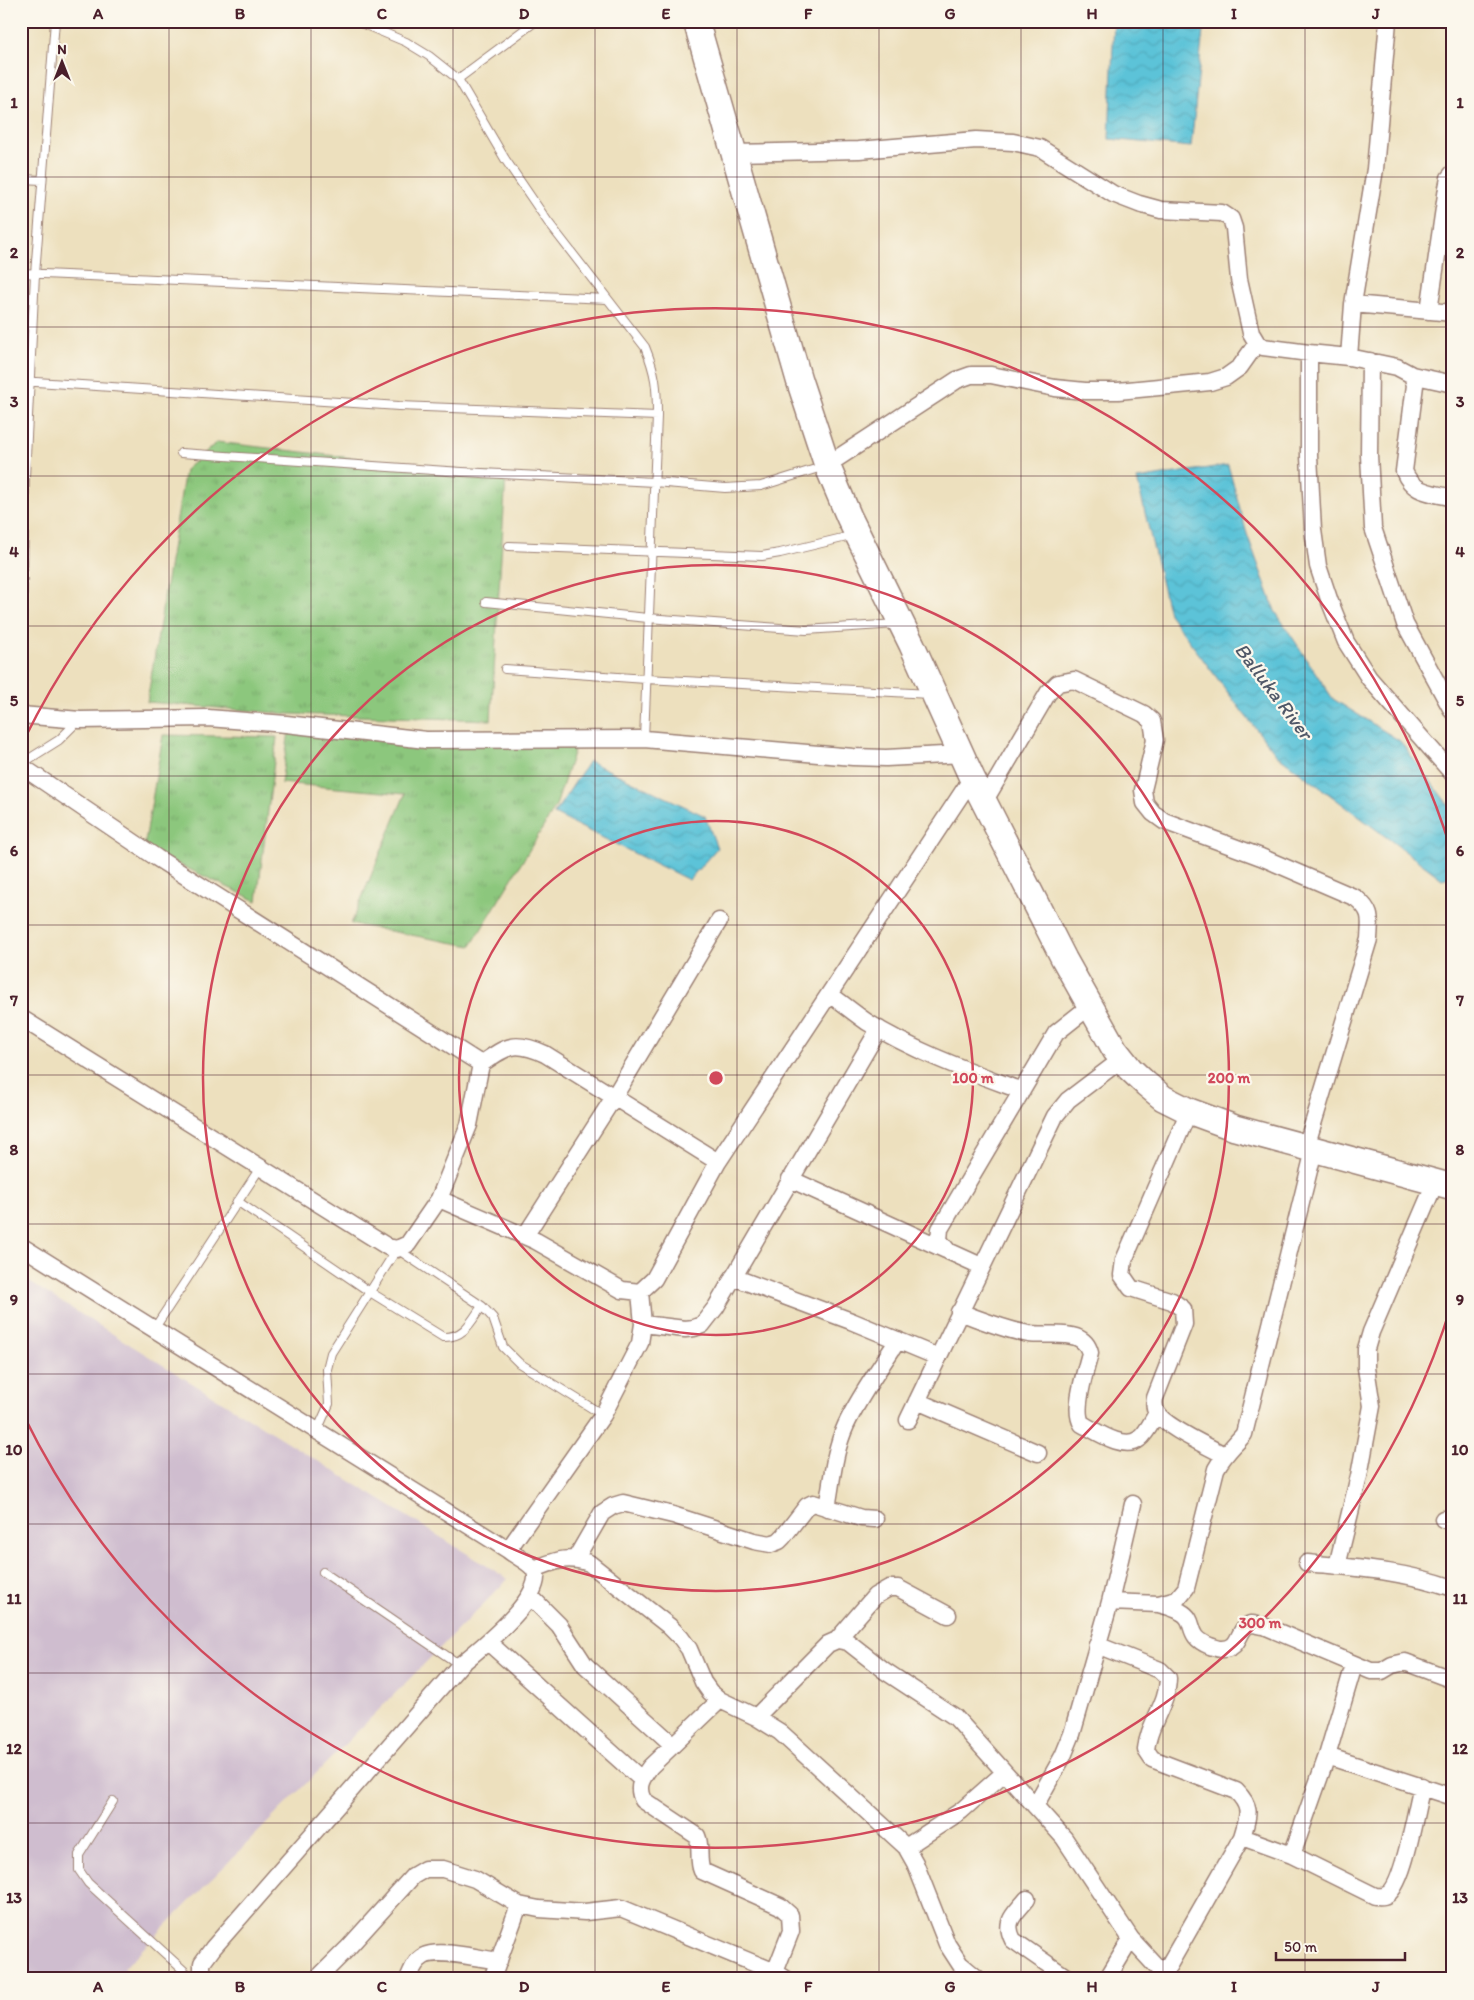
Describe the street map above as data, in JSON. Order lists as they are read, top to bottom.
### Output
{
  "water": ["Balluka River"],
  "scale_bar": "50 m",
  "north": "top",
  "grid": {
    "columns": [
      "A",
      "B",
      "C",
      "D",
      "E",
      "F",
      "G",
      "H",
      "I",
      "J"
    ],
    "rows": [
      "1",
      "2",
      "3",
      "4",
      "5",
      "6",
      "7",
      "8",
      "9",
      "10",
      "11",
      "12",
      "13"
    ]
  },
  "rings": ["100 m", "200 m", "300 m"]
}
